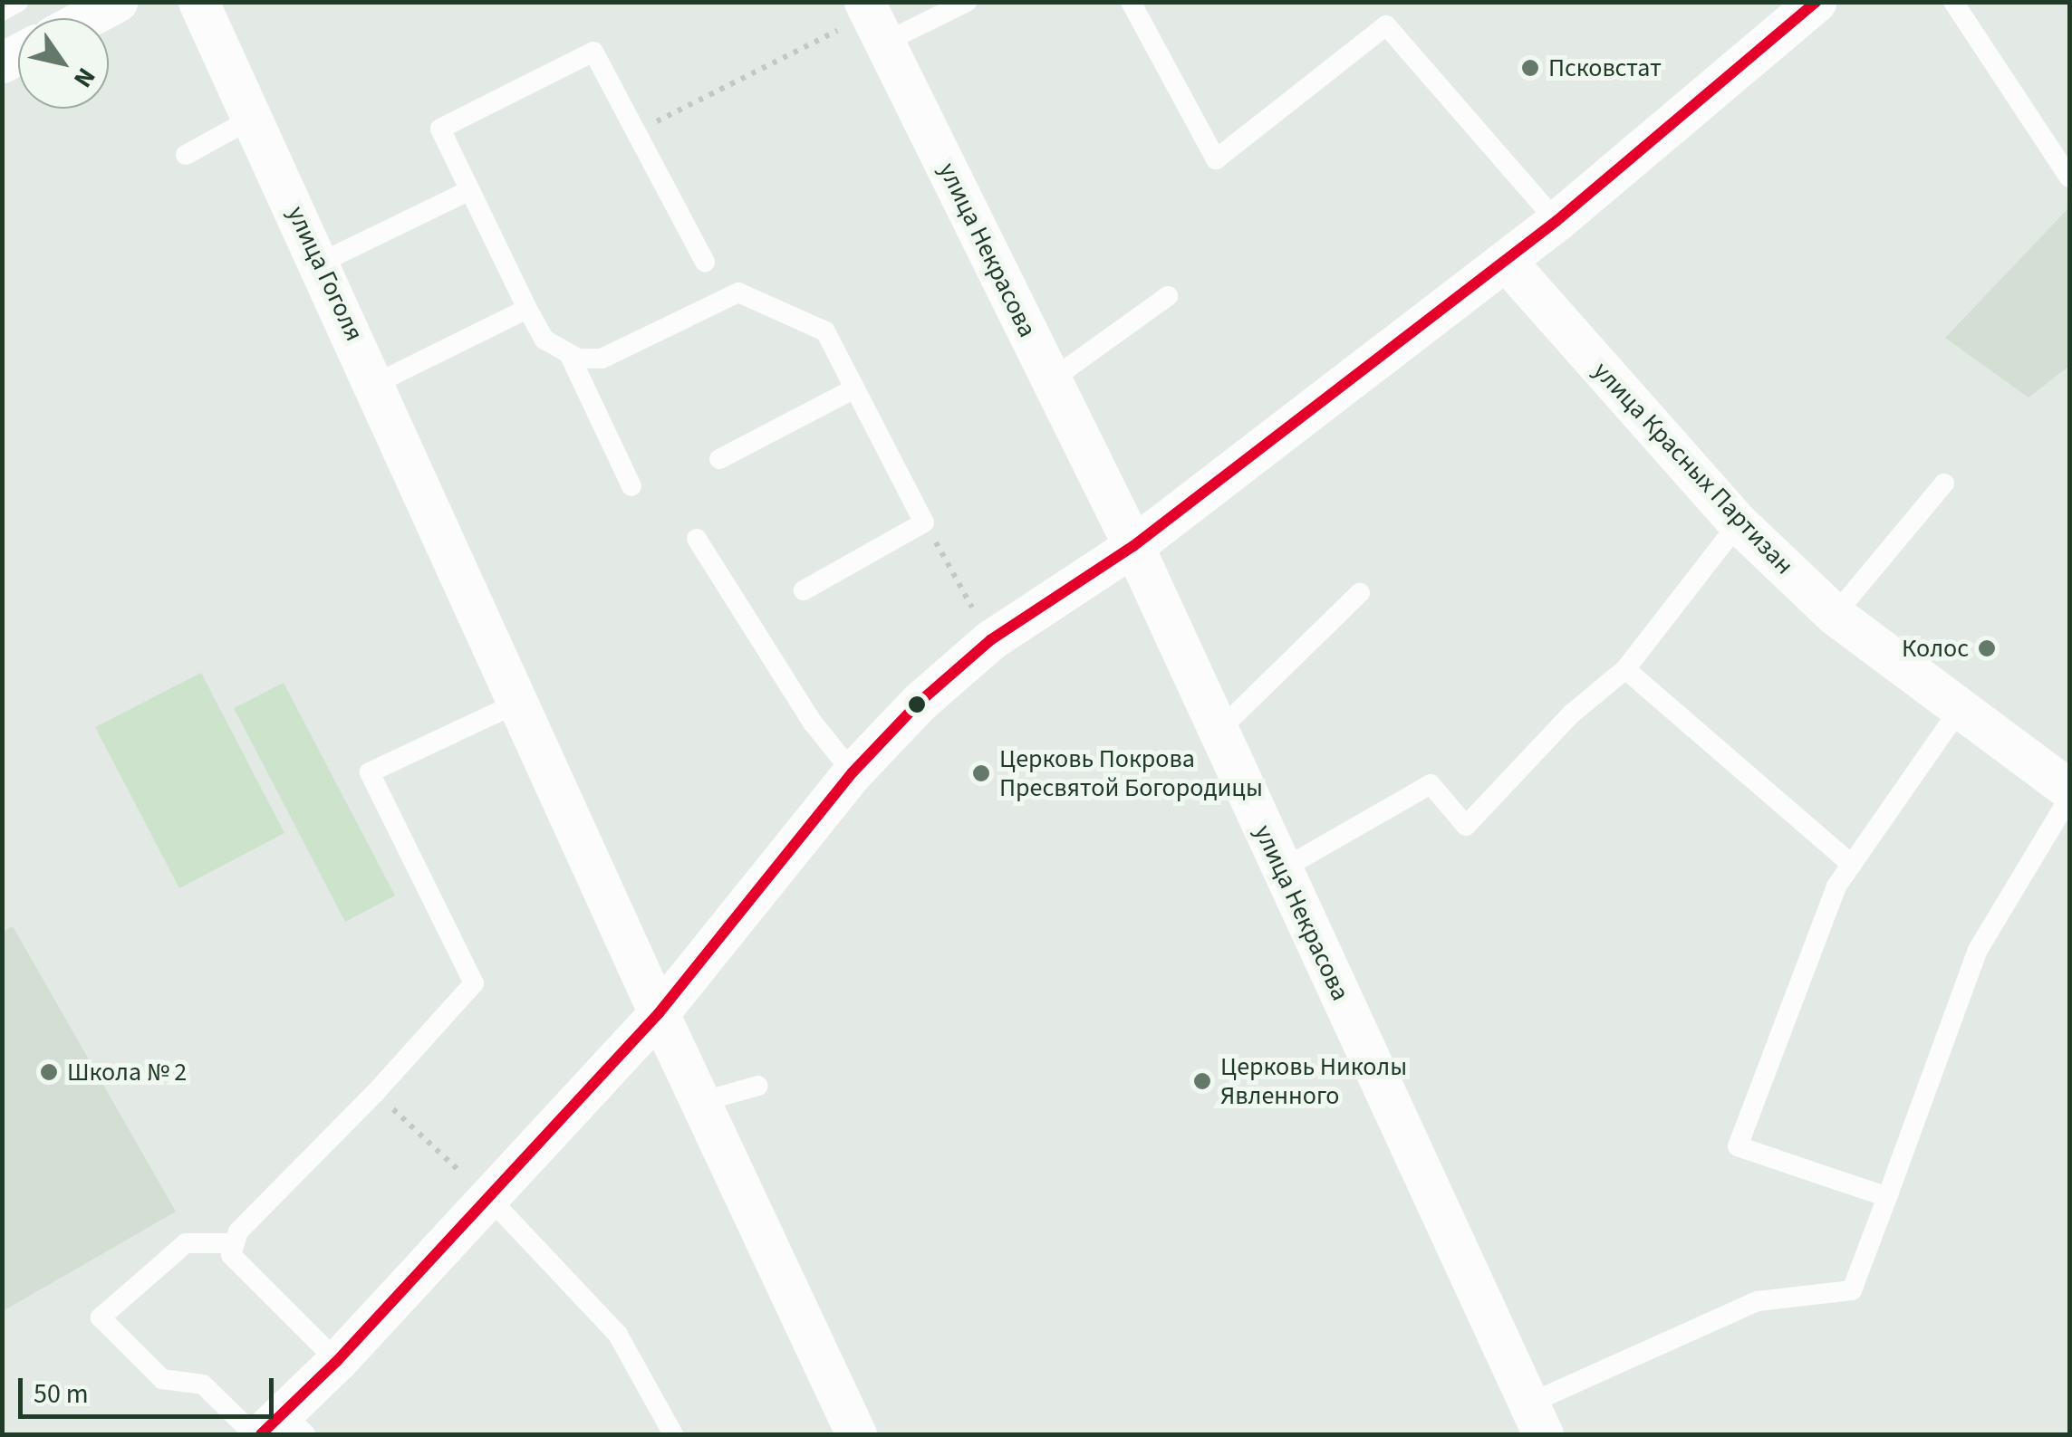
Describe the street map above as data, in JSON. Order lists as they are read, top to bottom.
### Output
{
  "streets": {
    "street": ["улица Некрасова", "улица Гоголя", "улица Красных Партизан"]
  },
  "places": [
    "Псковстат",
    "Колос",
    "Церковь Покрова Пресвятой Богородицы",
    "Школа № 2",
    "Церковь Николы Явленного"
  ],
  "scale_bar": "50 m",
  "north": "bottom right"
}
